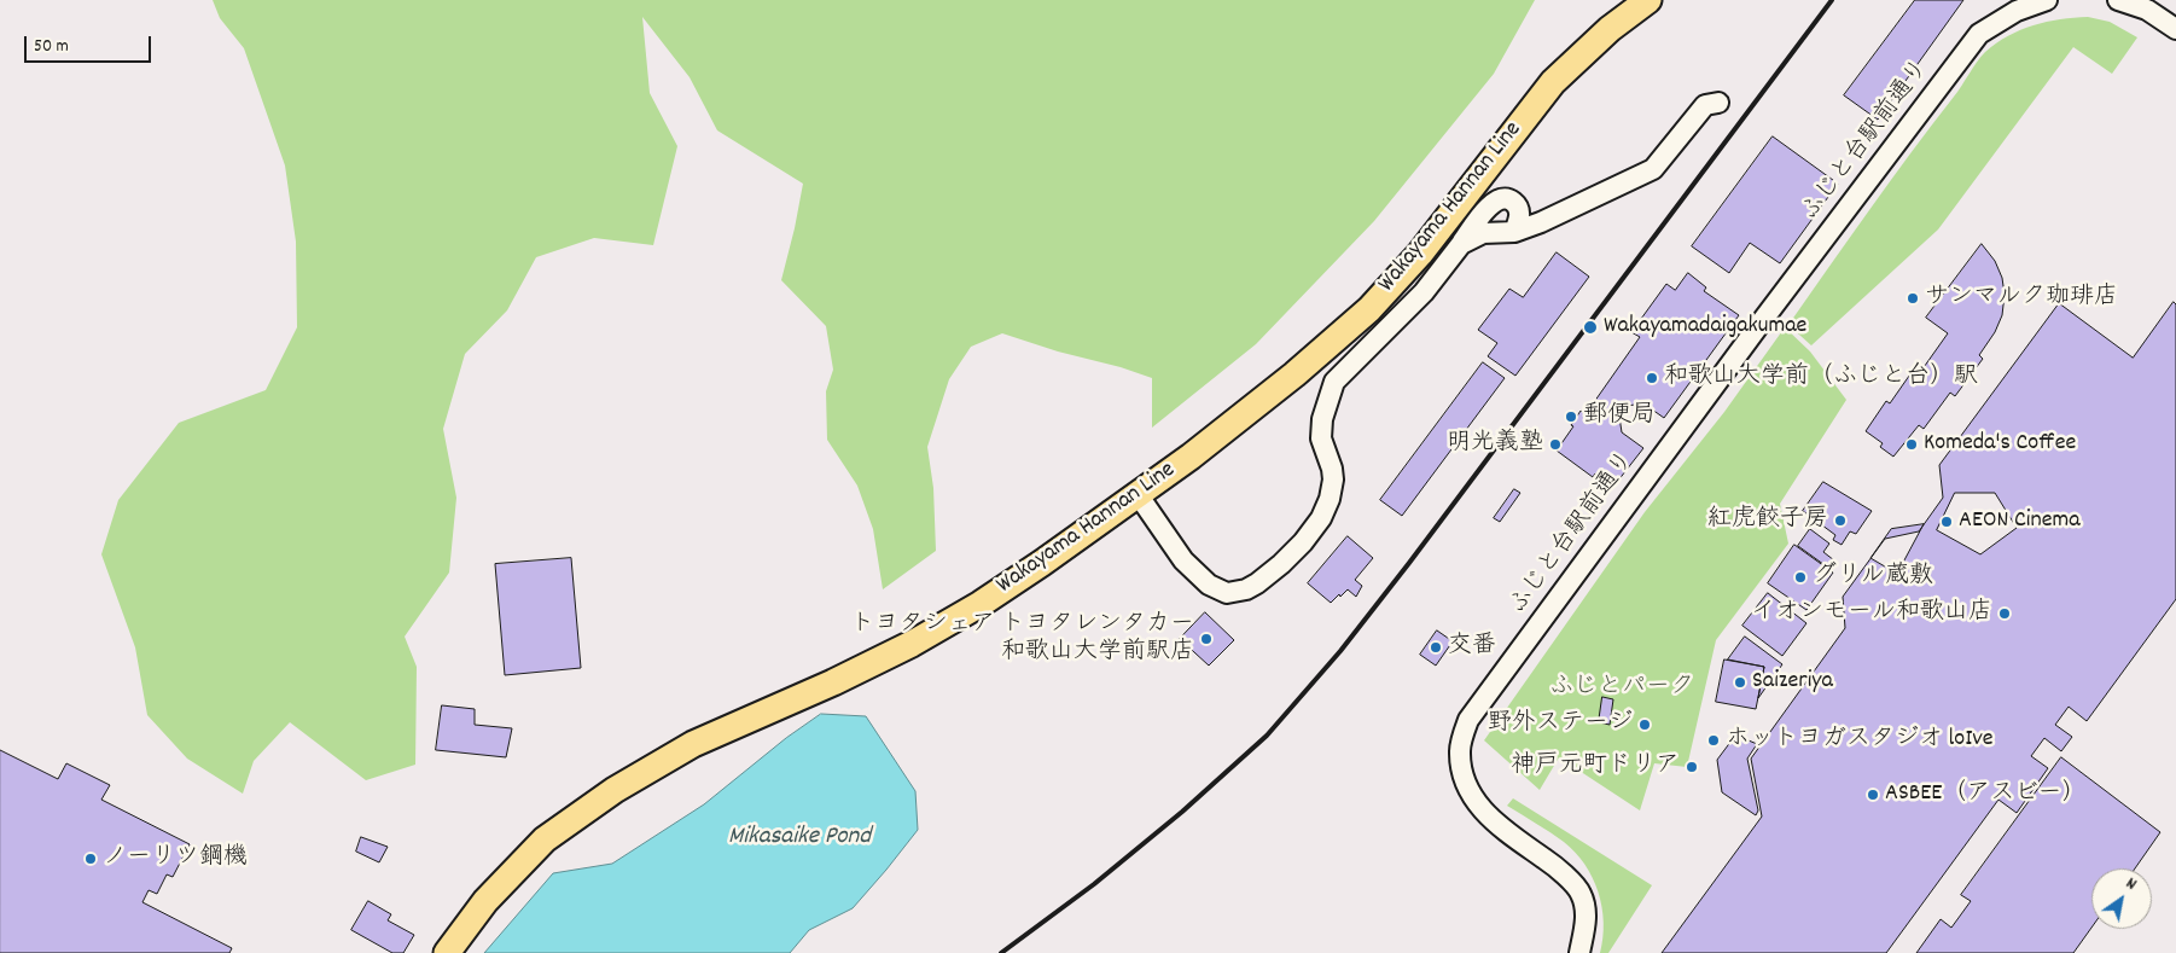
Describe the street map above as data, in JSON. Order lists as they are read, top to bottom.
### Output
{
  "streets": {
    "main road": ["Wakayama Hannan Line"],
    "street": ["ふじと台駅前通り"]
  },
  "water": ["Mikasaike Pond"],
  "parks": ["ふじとパーク"],
  "places": [
    "サンマルク珈琲店",
    "Wakayamadaigakumae",
    "和歌山大学前（ふじと台）駅",
    "郵便局",
    "明光義塾",
    "Komeda's Coffee",
    "紅虎餃子房",
    "AEON Cinema",
    "グリル蔵敷",
    "イオンモール和歌山店",
    "トヨタシェア トヨタレンタカー 和歌山大学前駅店",
    "交番",
    "Saizeriya",
    "野外ステージ",
    "ホットヨガスタジオ loIve",
    "神戸元町ドリア",
    "ASBEE（アスビー）",
    "ノーリツ鋼機"
  ],
  "scale_bar": "50 m",
  "north": "top right"
}
